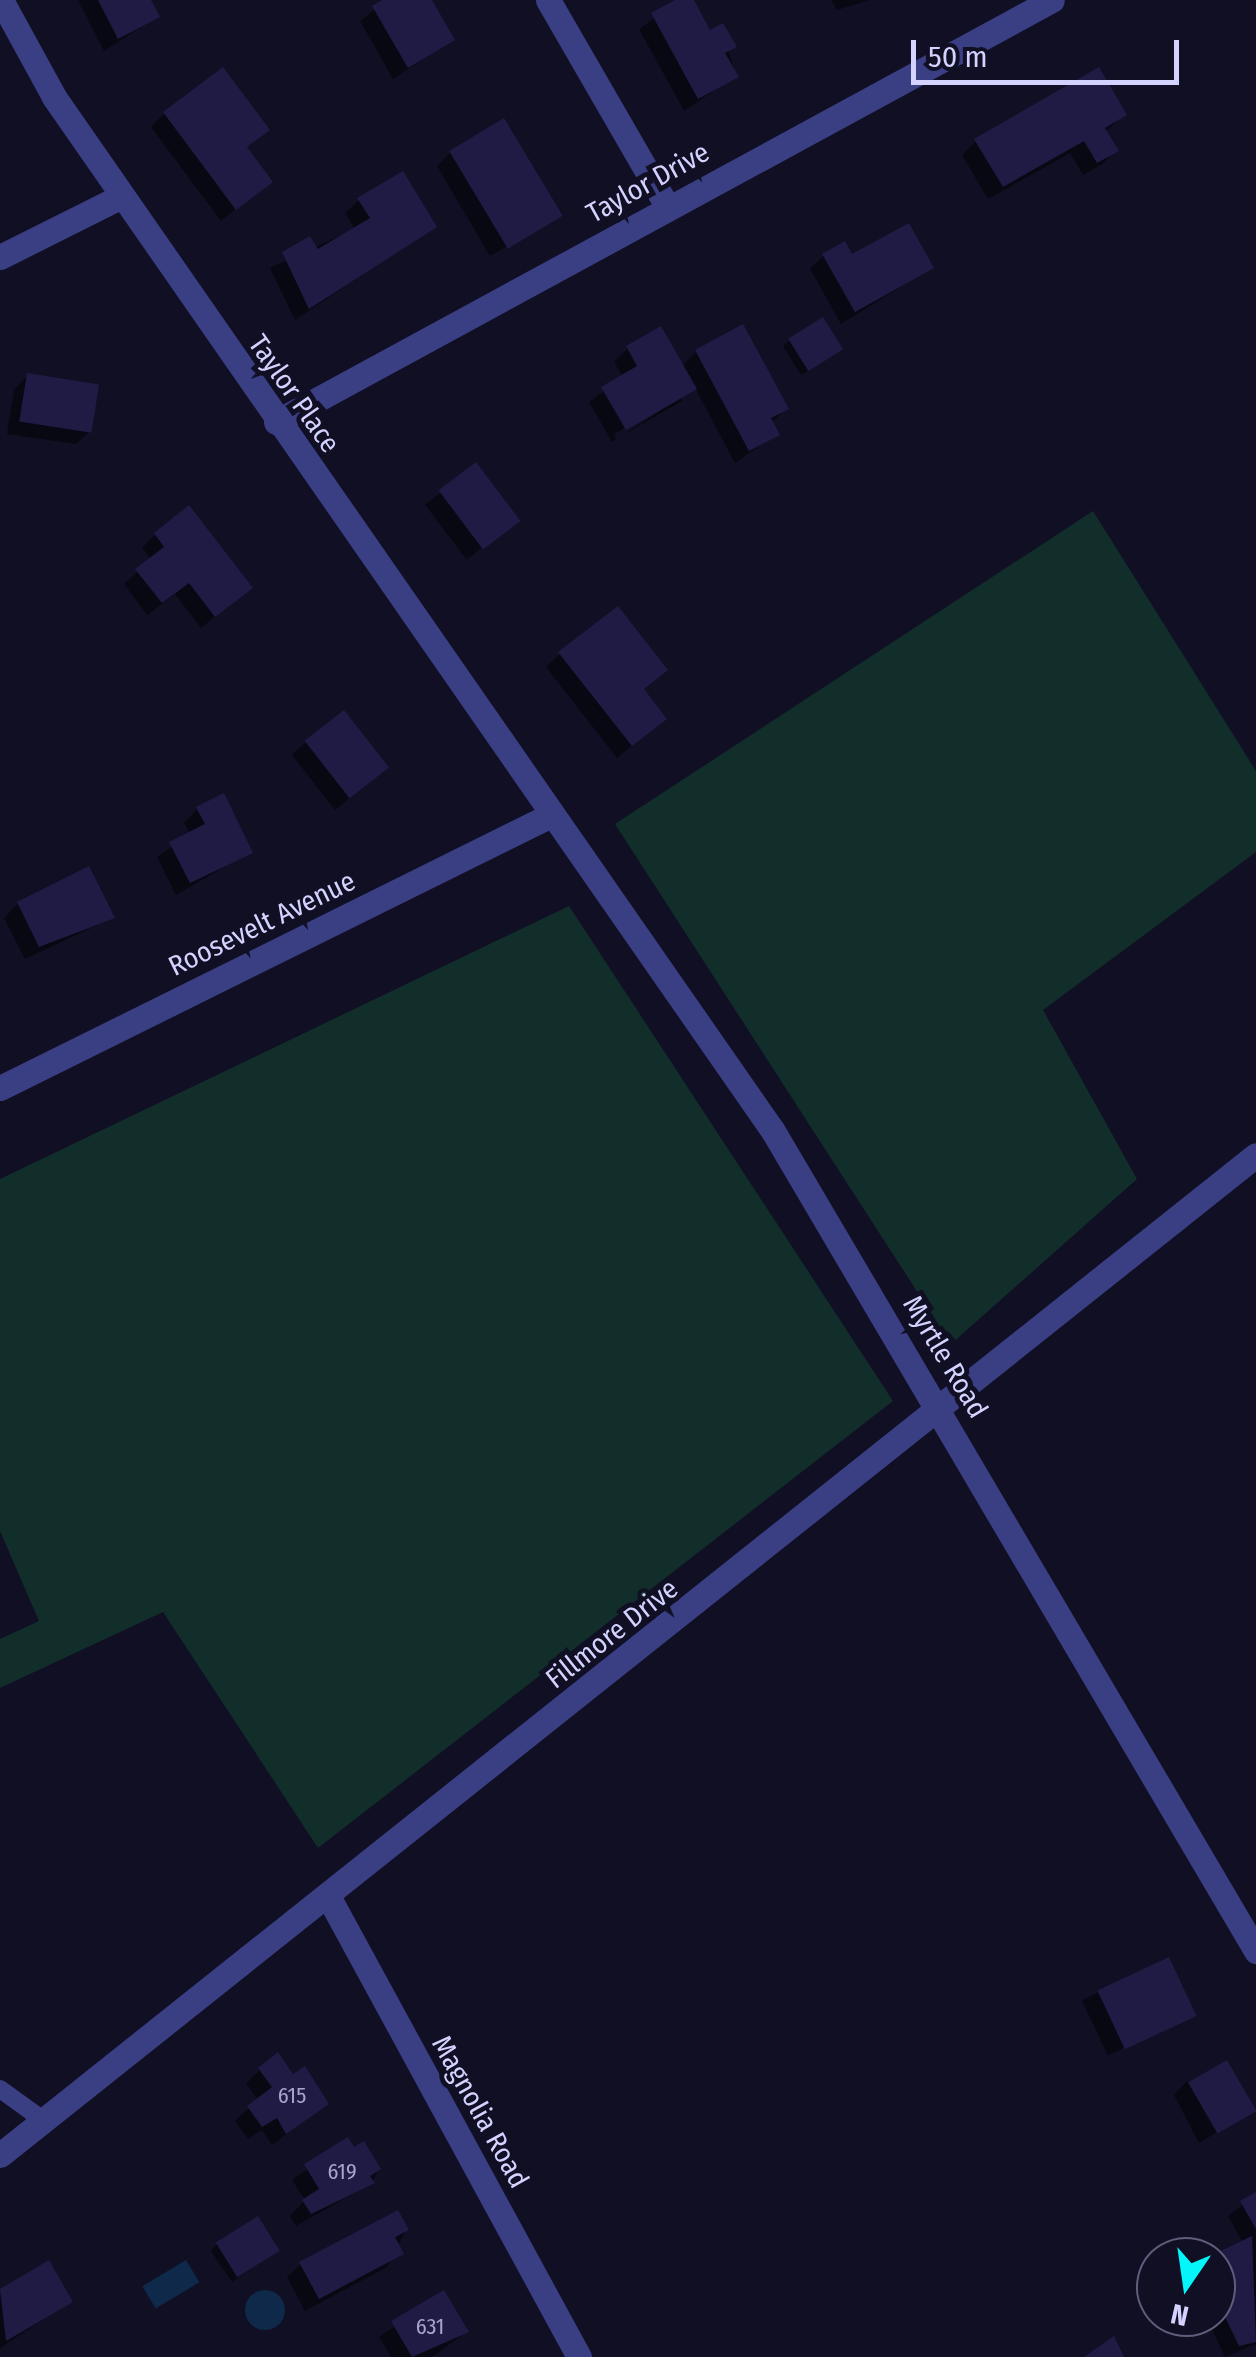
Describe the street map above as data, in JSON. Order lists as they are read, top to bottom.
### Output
{
  "streets": {
    "street": [
      "Taylor Drive",
      "Taylor Place",
      "Roosevelt Avenue",
      "Myrtle Road",
      "Fillmore Drive",
      "Magnolia Road"
    ]
  },
  "crossings": [
    ["Taylor Drive", "Taylor Place"],
    ["Taylor Place", "Roosevelt Avenue"],
    ["Taylor Place", "Myrtle Road"],
    ["Roosevelt Avenue", "Myrtle Road"],
    ["Myrtle Road", "Fillmore Drive"],
    ["Fillmore Drive", "Magnolia Road"]
  ],
  "house_numbers": ["615", "619", "631"],
  "scale_bar": "50 m",
  "north": "bottom"
}
